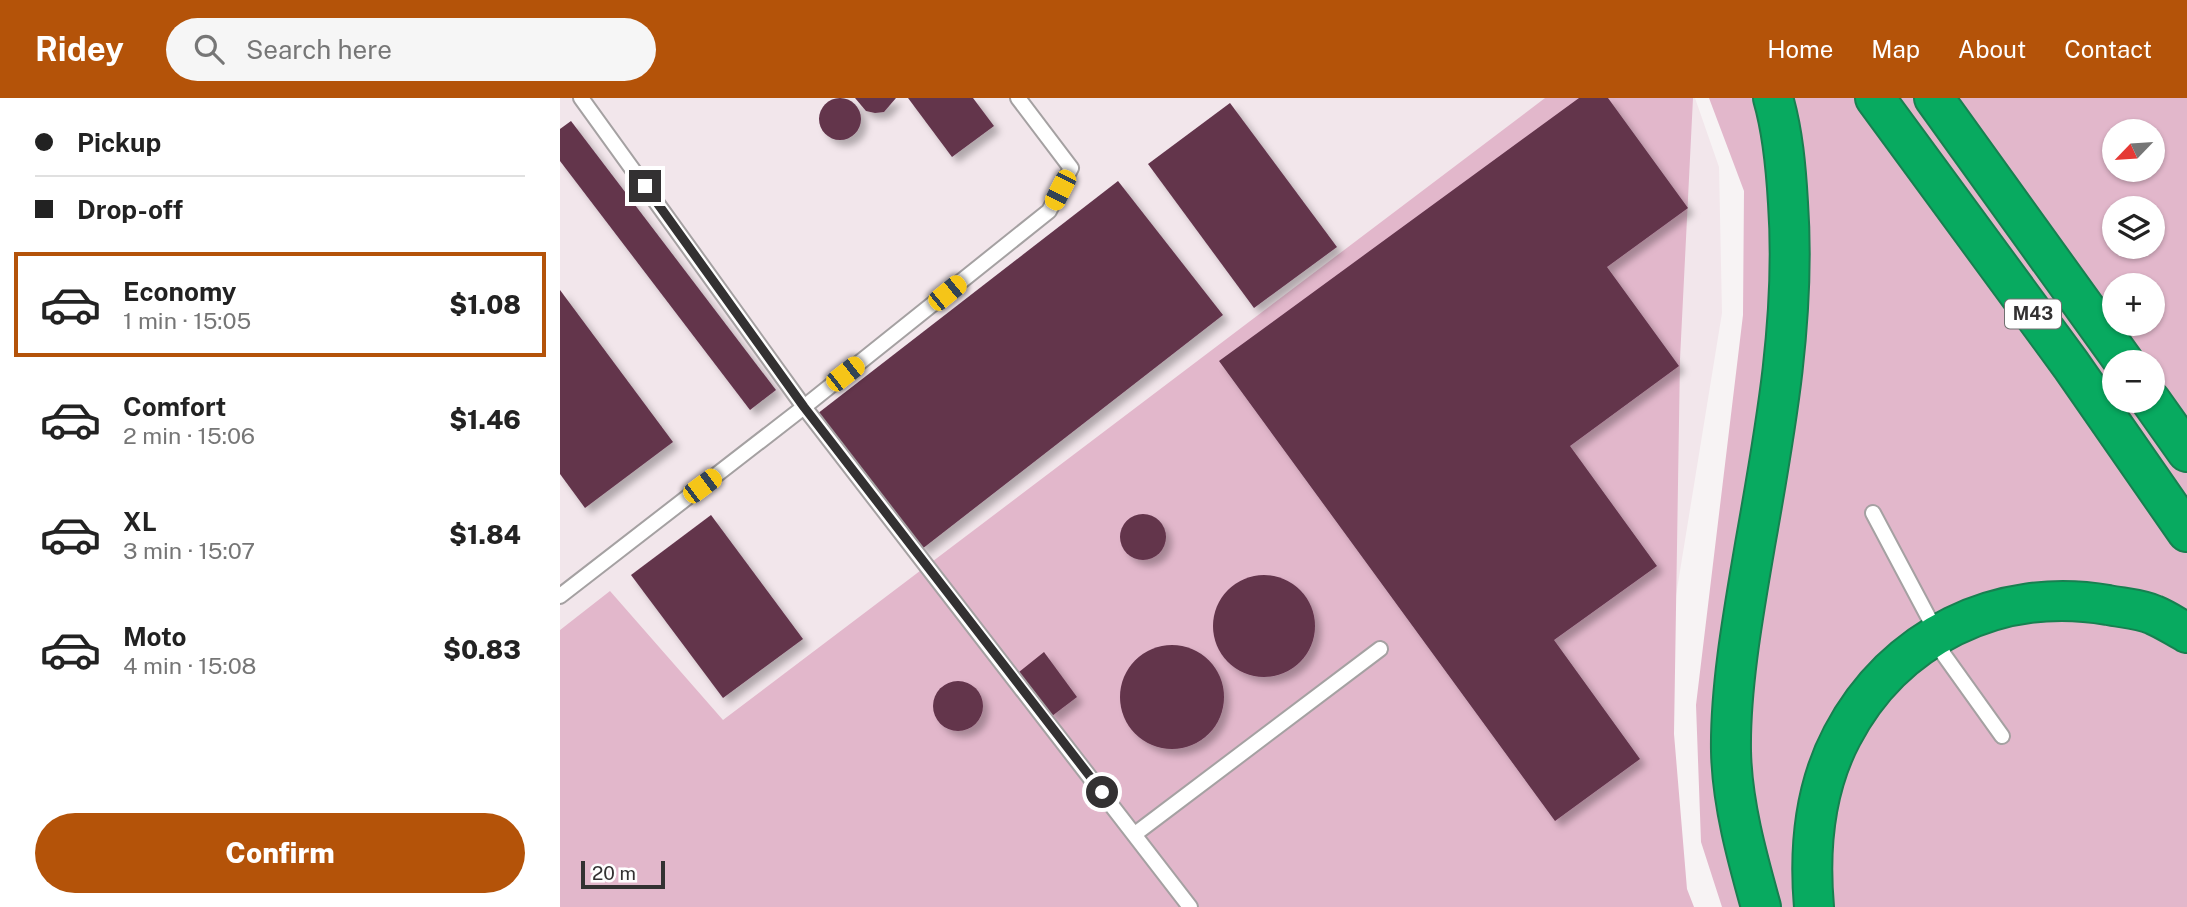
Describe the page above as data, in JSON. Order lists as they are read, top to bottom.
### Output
{
  "streets": {
    "highway": ["M43"]
  },
  "scale_bar": "20 m",
  "north": "bottom left",
  "page": {
    "header": "Ridey",
    "search": "Search here",
    "nav": [
      "Home",
      "Map",
      "About",
      "Contact"
    ],
    "banner": ["Pickup", "Drop-off"],
    "map_buttons": ["+", "−"],
    "list": [
      {
        "name": "Economy",
        "note": "1 min · 15:05",
        "value": "$1.08"
      },
      {
        "name": "Comfort",
        "note": "2 min · 15:06",
        "value": "$1.46"
      },
      {
        "name": "XL",
        "note": "3 min · 15:07",
        "value": "$1.84"
      },
      {
        "name": "Moto",
        "note": "4 min · 15:08",
        "value": "$0.83"
      }
    ],
    "buttons": "Confirm",
    "scale": "20 m"
  }
}
